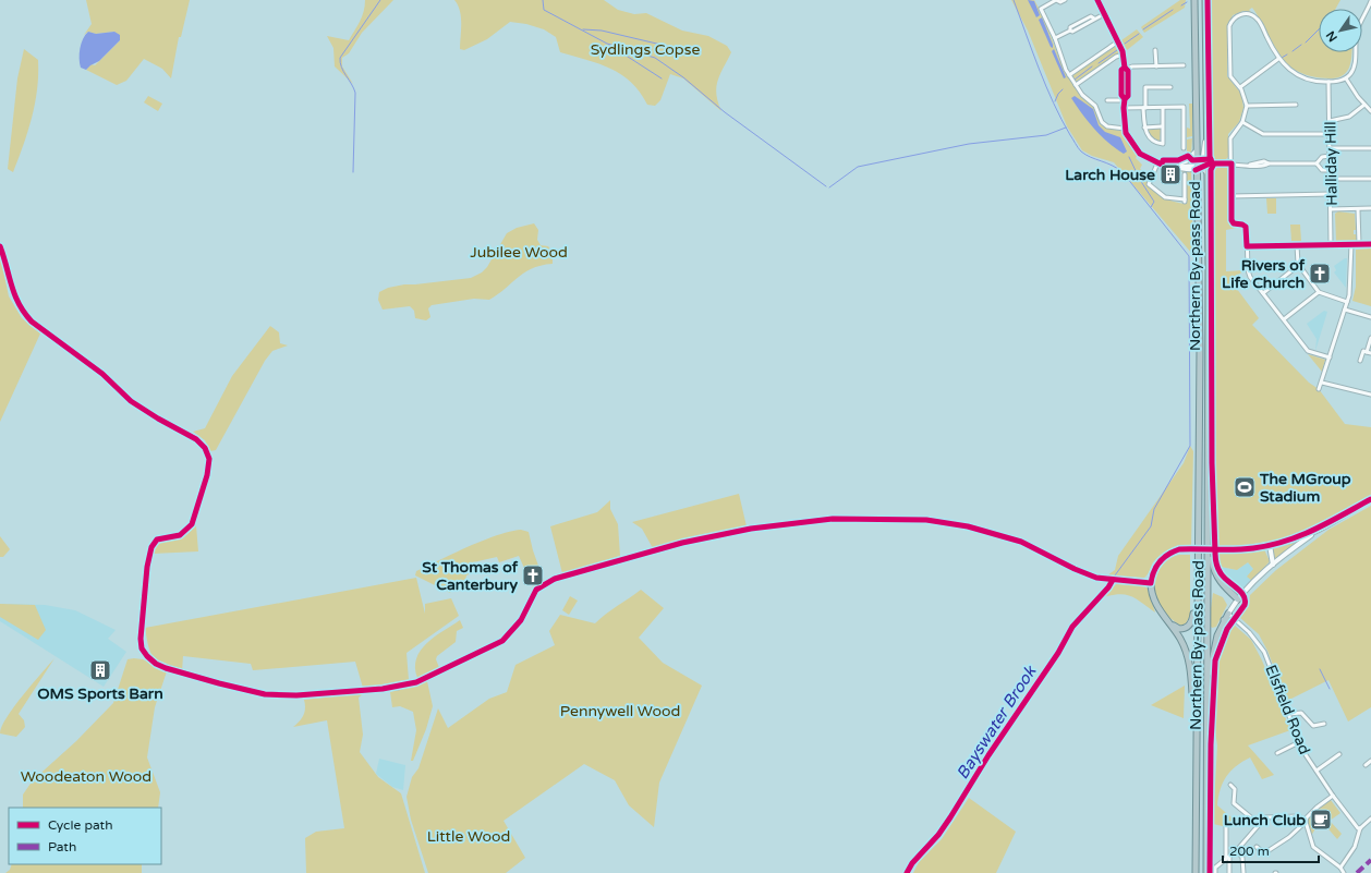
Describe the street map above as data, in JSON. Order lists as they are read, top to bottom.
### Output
{
  "streets": {
    "highway": ["Northern By-pass Road"],
    "street": ["Halliday Hill", "Elsfield Road"]
  },
  "water": ["Bayswater Brook"],
  "parks": [
    "Sydlings Copse",
    "Jubilee Wood",
    "Pennywell Wood",
    "Woodeaton Wood",
    "Little Wood"
  ],
  "places": {
    "building": ["Larch House", "OMS Sports Barn"],
    "church": ["Rivers of Life Church", "St Thomas of Canterbury"],
    "sports": ["The MGroup Stadium"],
    "cafe": ["Lunch Club"]
  },
  "legend": ["Cycle path", "Path"],
  "scale_bar": "200 m",
  "north": "bottom left"
}
